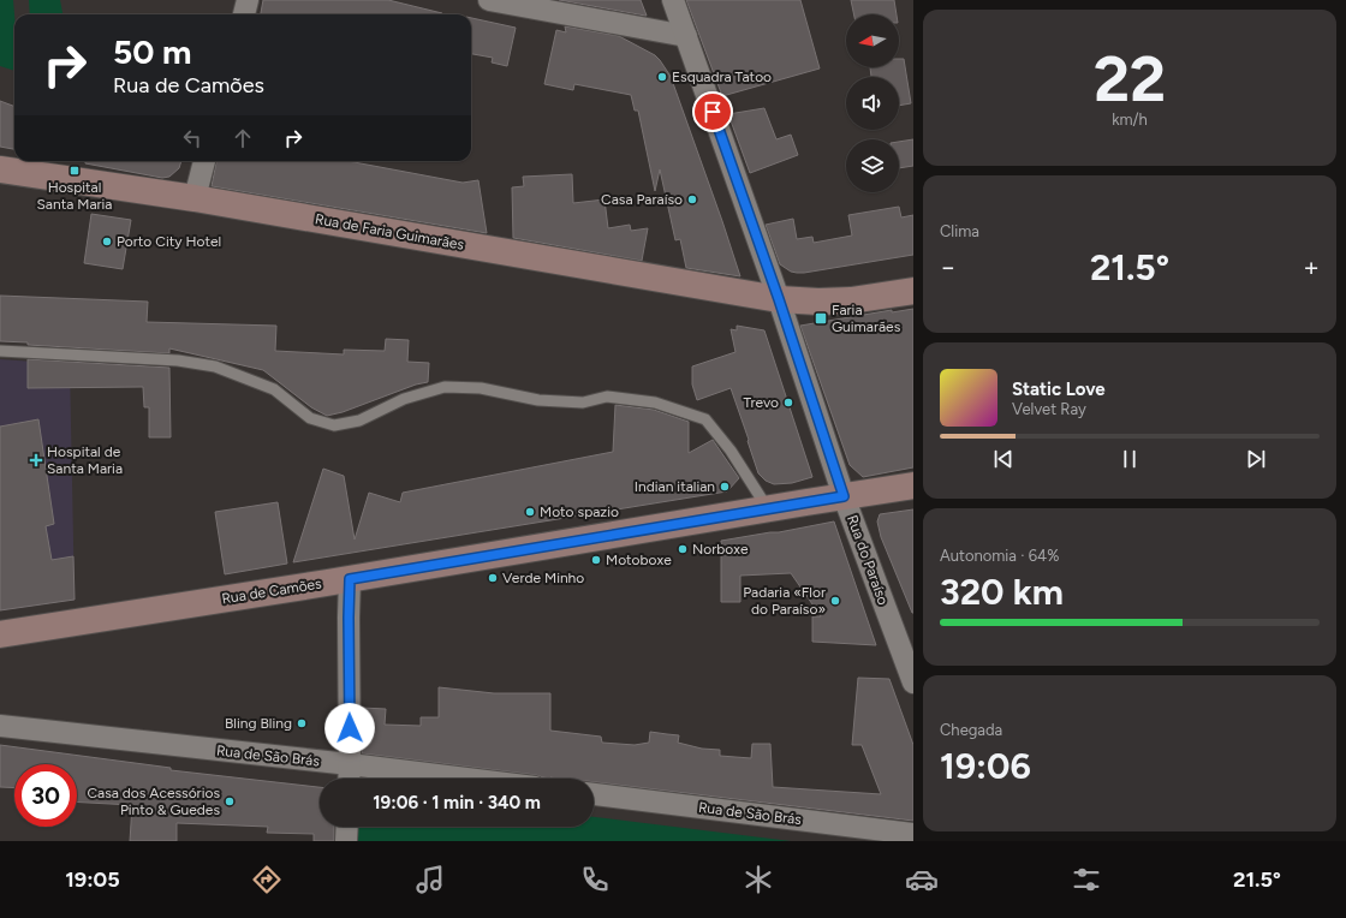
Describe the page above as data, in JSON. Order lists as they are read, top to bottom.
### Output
{
  "streets": {
    "main road": ["Rua de Faria Guimarães", "Rua de Camões"],
    "street": ["Rua do Paraíso", "Rua de São Brás"]
  },
  "crossings": [
    ["Rua de Faria Guimarães", "Rua do Paraíso"],
    ["Rua do Paraíso", "Rua de Camões"]
  ],
  "places": {
    "other": [
      "Esquadra Tatoo",
      "Casa Paraíso",
      "Porto City Hotel",
      "Trevo",
      "Indian italian",
      "Moto spazio",
      "Norboxe",
      "Motoboxe",
      "Verde Minho",
      "Padaria «Flor do Paraíso»",
      "Bling Bling",
      "Casa dos Acessórios Pinto & Guedes"
    ],
    "transit": ["Hospital Santa Maria", "Faria Guimarães"],
    "health": ["Hospital de Santa Maria"]
  },
  "north": "left",
  "page": {
    "tile": [
      ["22", "km/h"],
      "Clima",
      ["Autonomia · 64%", "320 km"],
      ["Chegada", "19:06"]
    ],
    "turn": ["50 m", "Rua de Camões"],
    "heat": ["−", "21.5°", "+"],
    "song": ["Static Love", "Velvet Ray"],
    "limit": "30",
    "trip": "19:06 · 1 min · 340 m",
    "tabs": ["19:05", "21.5°"]
  }
}
